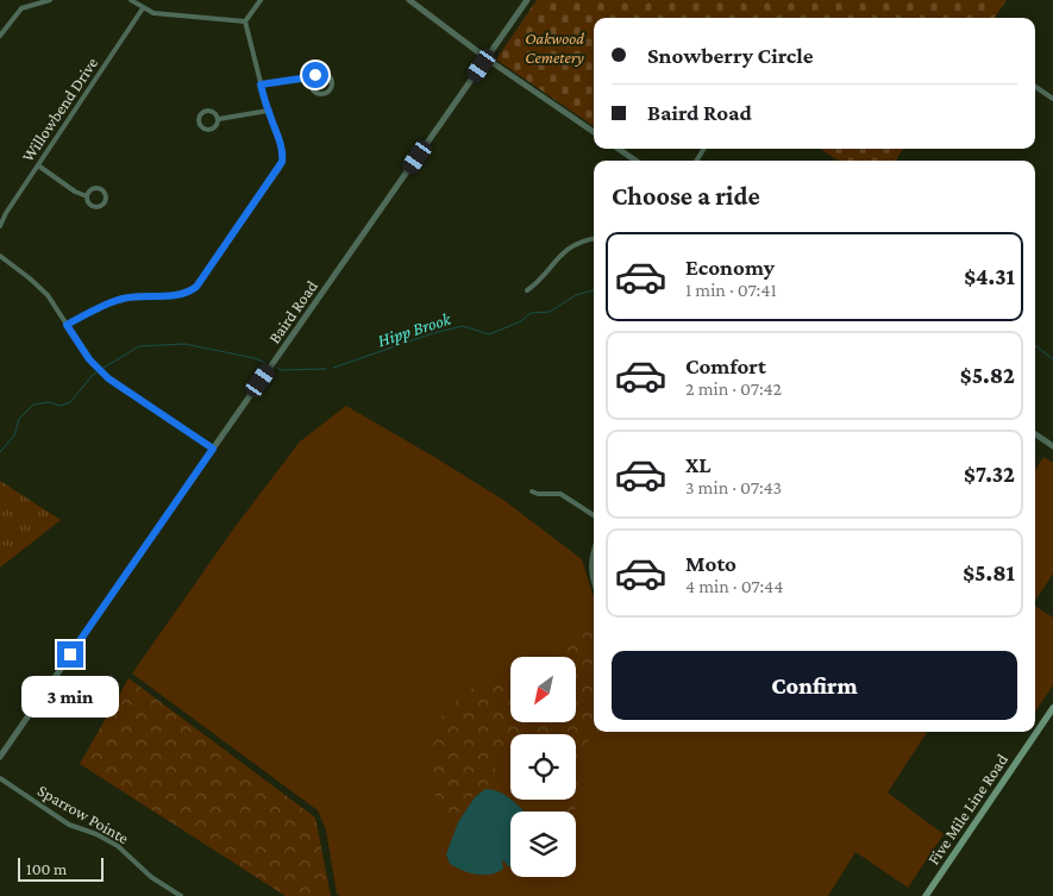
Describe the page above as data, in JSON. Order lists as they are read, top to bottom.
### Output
{
  "streets": {
    "main road": ["Five Mile Line Road"],
    "street": ["Willowbend Drive", "Baird Road", "Sparrow Pointe"]
  },
  "water": ["Hipp Brook"],
  "parks": ["Oakwood Cemetery"],
  "scale_bar": "100 m",
  "north": "bottom left",
  "page": {
    "banner": ["Snowberry Circle", "Baird Road"],
    "heading": "Choose a ride",
    "list": [
      {
        "name": "Economy",
        "note": "1 min · 07:41",
        "value": "$4.31"
      },
      {
        "name": "Comfort",
        "note": "2 min · 07:42",
        "value": "$5.82"
      },
      {
        "name": "XL",
        "note": "3 min · 07:43",
        "value": "$7.32"
      },
      {
        "name": "Moto",
        "note": "4 min · 07:44",
        "value": "$5.81"
      }
    ],
    "buttons": "Confirm",
    "bubble": "3 min",
    "scale": "100 m"
  }
}
